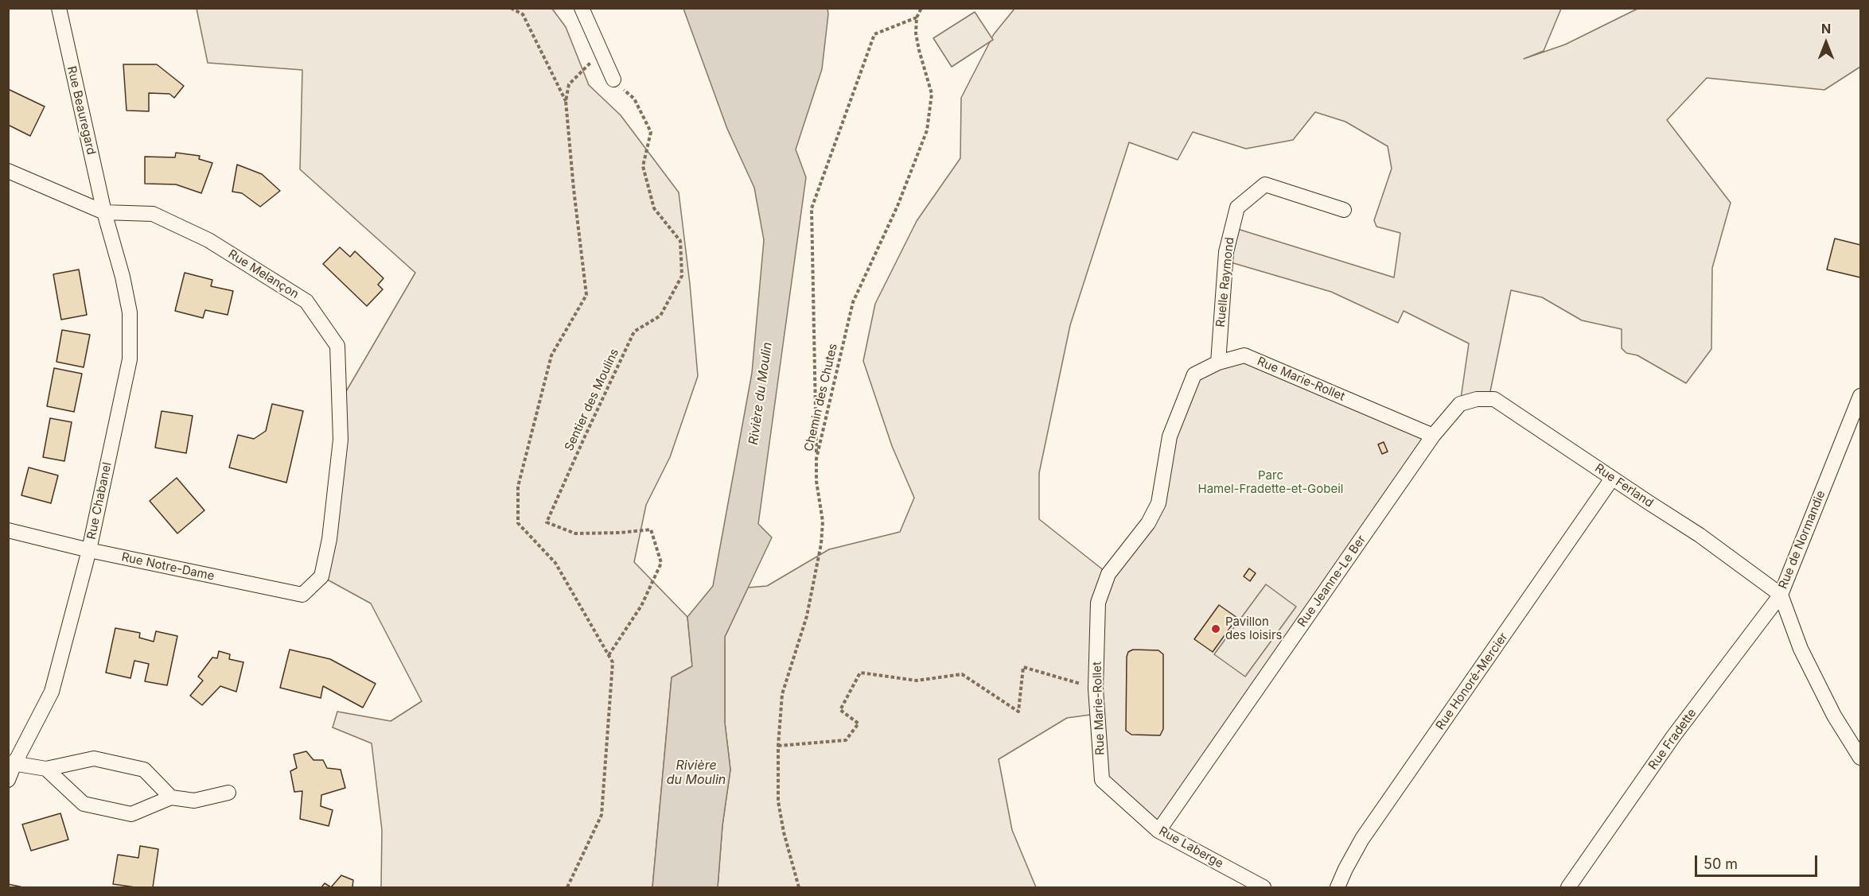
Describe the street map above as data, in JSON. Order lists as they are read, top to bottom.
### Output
{
  "streets": {
    "street": [
      "Rue Beauregard",
      "Rue Melançon",
      "Ruelle Raymond",
      "Rue Marie-Rollet",
      "Rue Ferland",
      "Rue Chabanel",
      "Rue de Normandie",
      "Rue Notre-Dame",
      "Rue Jeanne-Le Ber",
      "Rue Honoré-Mercier",
      "Rue Fradette",
      "Rue Laberge"
    ],
    "path": ["Chemin des Chutes", "Sentier des Moulins"]
  },
  "crossings": [
    ["Rue Beauregard", "Rue Melançon"],
    ["Rue Beauregard", "Rue Chabanel"],
    ["Rue Melançon", "Rue Chabanel"],
    ["Rue Melançon", "Rue Notre-Dame"],
    ["Ruelle Raymond", "Rue Marie-Rollet"],
    ["Rue Marie-Rollet", "Rue Jeanne-Le Ber"],
    ["Rue Marie-Rollet", "Rue Laberge"],
    ["Rue Ferland", "Rue de Normandie"],
    ["Rue Ferland", "Rue Jeanne-Le Ber"],
    ["Rue Ferland", "Rue Honoré-Mercier"],
    ["Rue Ferland", "Rue Fradette"],
    ["Rue Chabanel", "Rue Notre-Dame"],
    ["Rue de Normandie", "Rue Fradette"],
    ["Rue Jeanne-Le Ber", "Rue Laberge"]
  ],
  "water": ["Rivière du Moulin"],
  "parks": ["Parc Hamel-Fradette-et-Gobeil"],
  "places": ["Pavillon des loisirs"],
  "scale_bar": "50 m",
  "north": "top"
}
